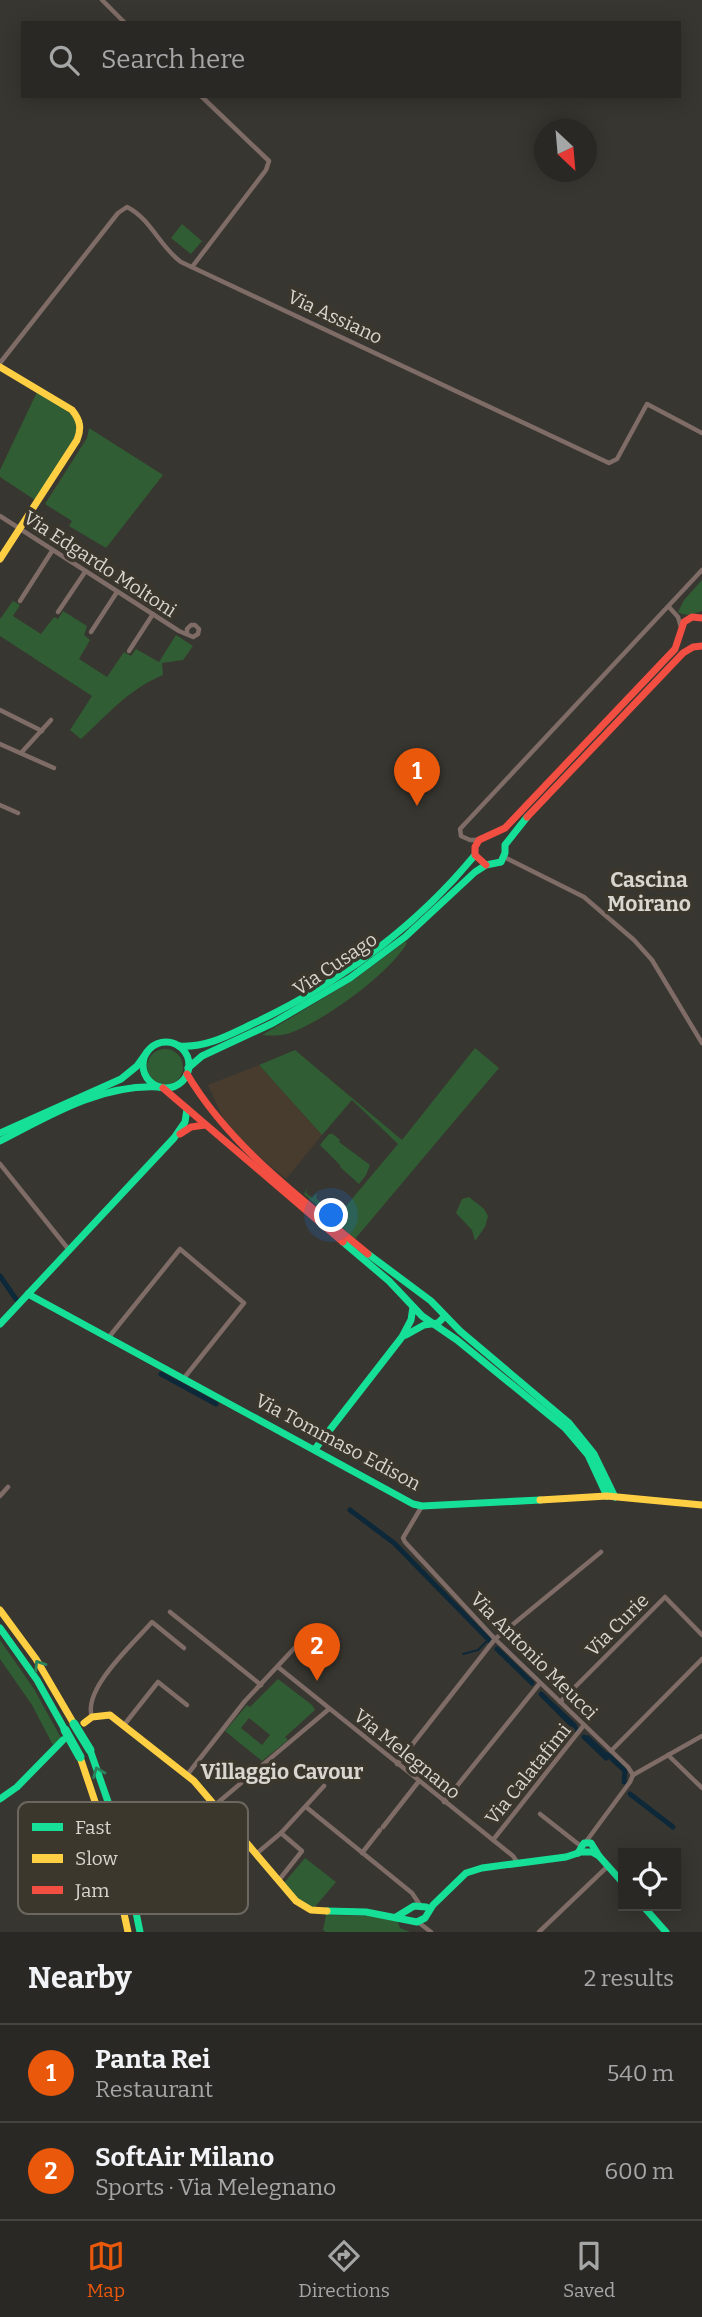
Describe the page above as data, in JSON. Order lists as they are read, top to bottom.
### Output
{
  "streets": {
    "main road": ["Via Cusago", "Via Tommaso Edison"],
    "street": [
      "Via Assiano",
      "Via Edgardo Moltoni",
      "Via Curie",
      "Via Antonio Meucci",
      "Via Melegnano",
      "Via Calatafimi"
    ]
  },
  "crossings": [
    ["Via Tommaso Edison", "Via Antonio Meucci"],
    ["Via Curie", "Via Antonio Meucci"],
    ["Via Antonio Meucci", "Via Calatafimi"],
    ["Via Melegnano", "Via Calatafimi"]
  ],
  "districts": ["Cascina Moirano", "Villaggio Cavour"],
  "legend": ["Fast", "Slow", "Jam"],
  "north": "bottom right",
  "page": {
    "search": "Search here",
    "pins": ["1", "2"],
    "heading": ["Nearby", "2 results"],
    "list": [
      {
        "mark": "1",
        "name": "Panta Rei",
        "note": "Restaurant",
        "value": "540 m"
      },
      {
        "mark": "2",
        "name": "SoftAir Milano",
        "note": "Sports · Via Melegnano",
        "value": "600 m"
      }
    ],
    "nav": ["Map", "Directions", "Saved"]
  }
}
